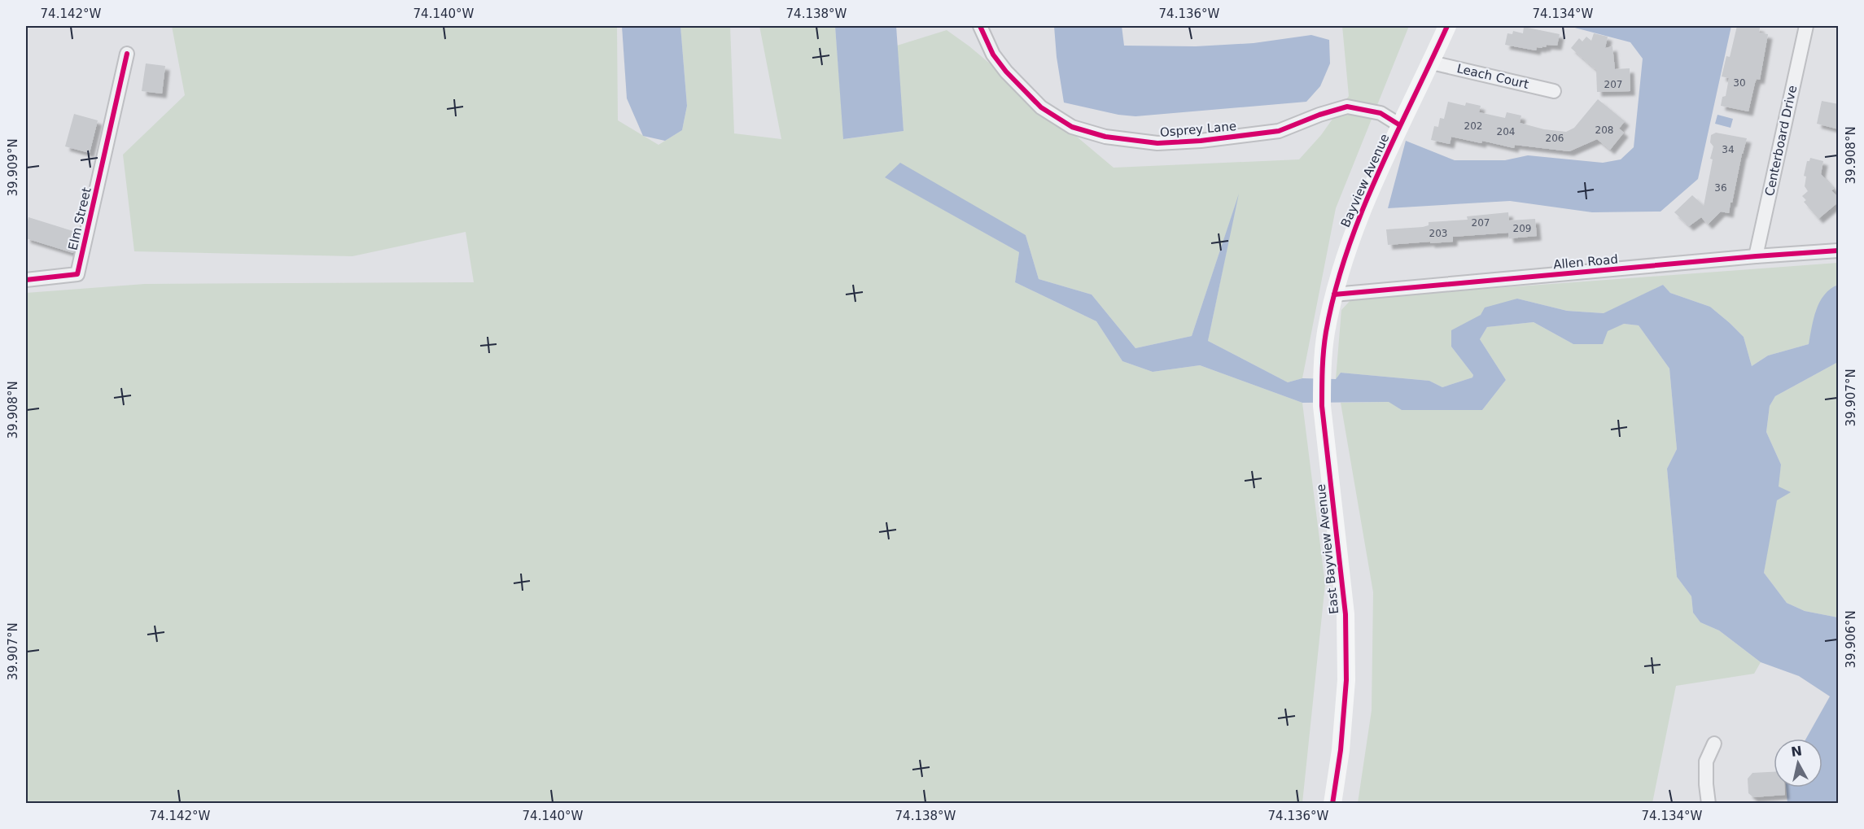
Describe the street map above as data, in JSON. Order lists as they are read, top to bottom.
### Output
{
  "streets": {
    "main road": ["Bayview Avenue", "East Bayview Avenue"],
    "street": [
      "Leach Court",
      "Osprey Lane",
      "Centerboard Drive",
      "Elm Street",
      "Allen Road"
    ]
  },
  "crossings": [
    ["Leach Court", "Bayview Avenue"],
    ["Osprey Lane", "Bayview Avenue"],
    ["Centerboard Drive", "Allen Road"],
    ["Bayview Avenue", "Allen Road"],
    ["Bayview Avenue", "East Bayview Avenue"],
    ["Allen Road", "East Bayview Avenue"]
  ],
  "house_numbers": [
    "30",
    "207",
    "202",
    "208",
    "204",
    "206",
    "34",
    "36",
    "207",
    "209",
    "203"
  ],
  "north": "top",
  "coordinates": [
    "74.142°W",
    "74.140°W",
    "74.138°W",
    "74.136°W",
    "74.134°W",
    "39.908°N",
    "39.909°N",
    "39.907°N",
    "39.906°N"
  ]
}
